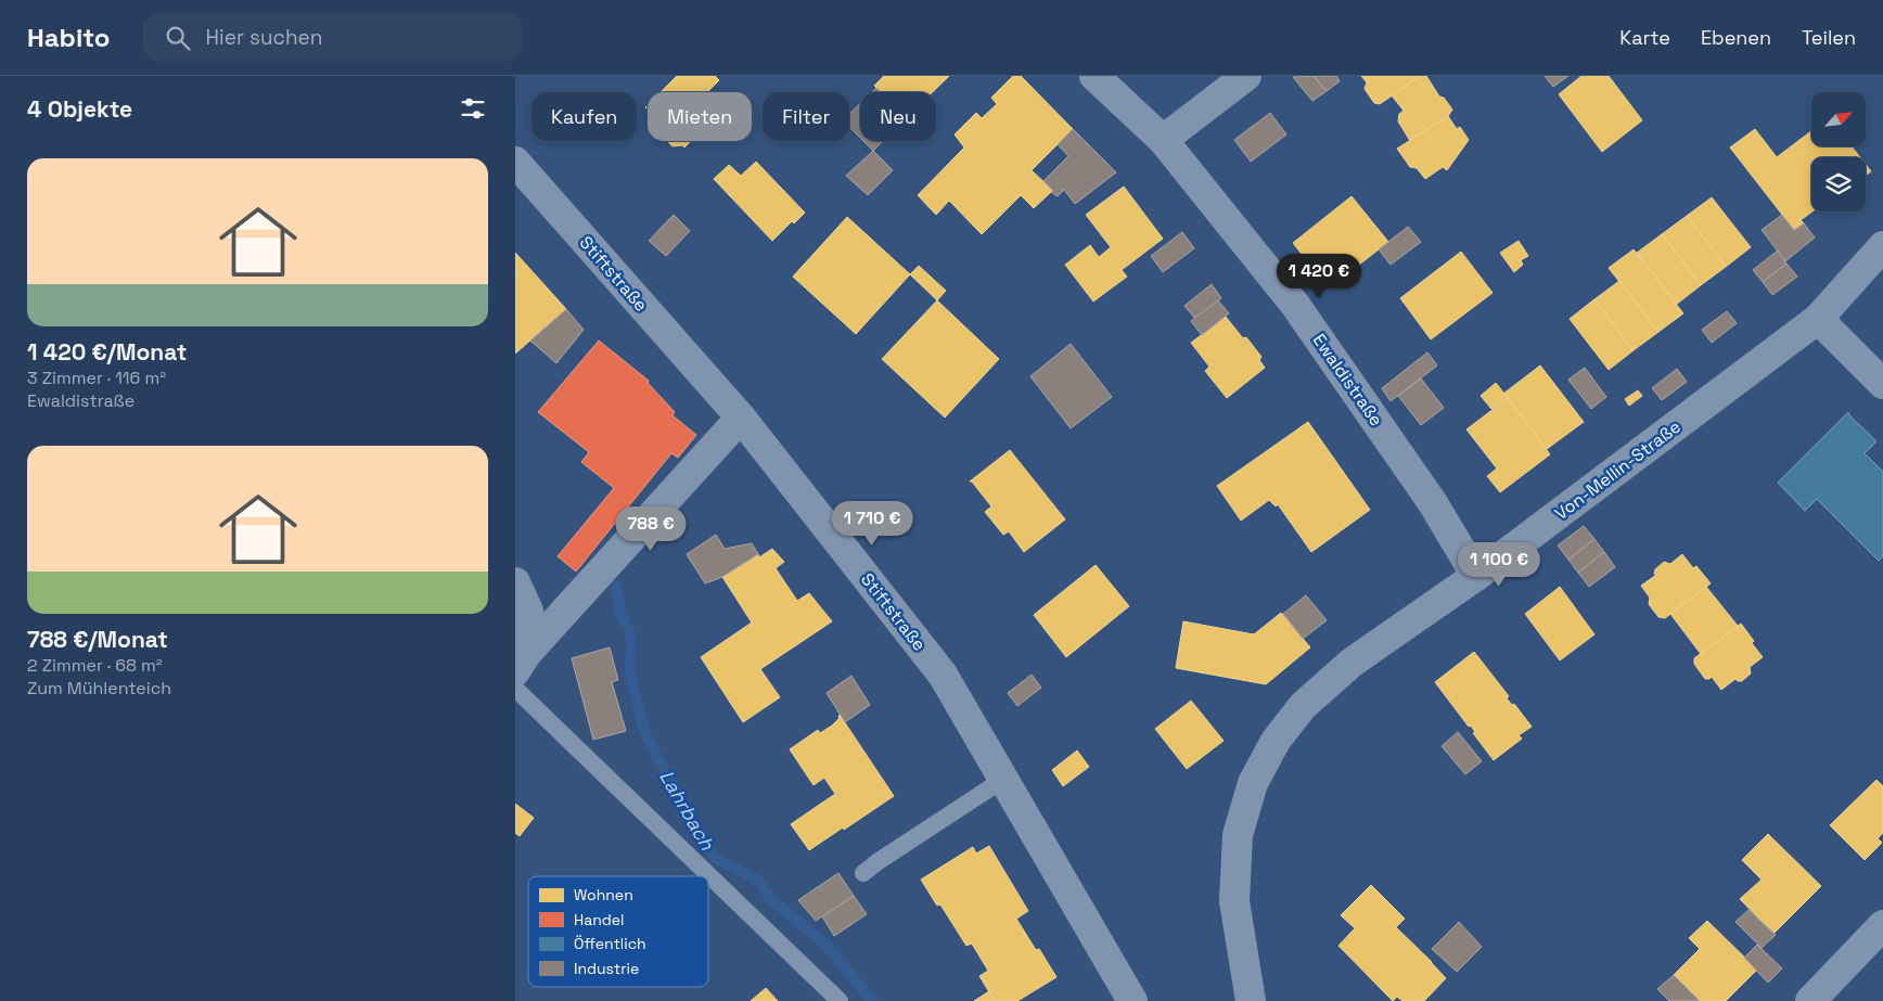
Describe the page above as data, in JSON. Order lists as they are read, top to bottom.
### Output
{
  "streets": {
    "street": ["Stiftstraße", "Ewaldistraße", "Von-Mellin-Straße"]
  },
  "crossings": [
    ["Ewaldistraße", "Von-Mellin-Straße"]
  ],
  "water": ["Lahrbach"],
  "legend": [
    "Wohnen",
    "Handel",
    "Öffentlich",
    "Industrie"
  ],
  "north": "top right",
  "page": {
    "header": "Habito",
    "search": "Hier suchen",
    "nav": ["Karte", "Ebenen", "Teilen"],
    "heading": "4 Objekte",
    "chip": [
      "Kaufen",
      "Mieten",
      "Filter",
      "Neu"
    ],
    "list": [
      {
        "name": "1 420 €/Monat",
        "note": "3 Zimmer · 116 m² · Ewaldistraße"
      },
      {
        "name": "788 €/Monat",
        "note": "2 Zimmer · 68 m² · Zum Mühlenteich"
      }
    ],
    "price": [
      "1 420 €",
      "1 710 €",
      "788 €",
      "1 100 €"
    ]
  }
}
